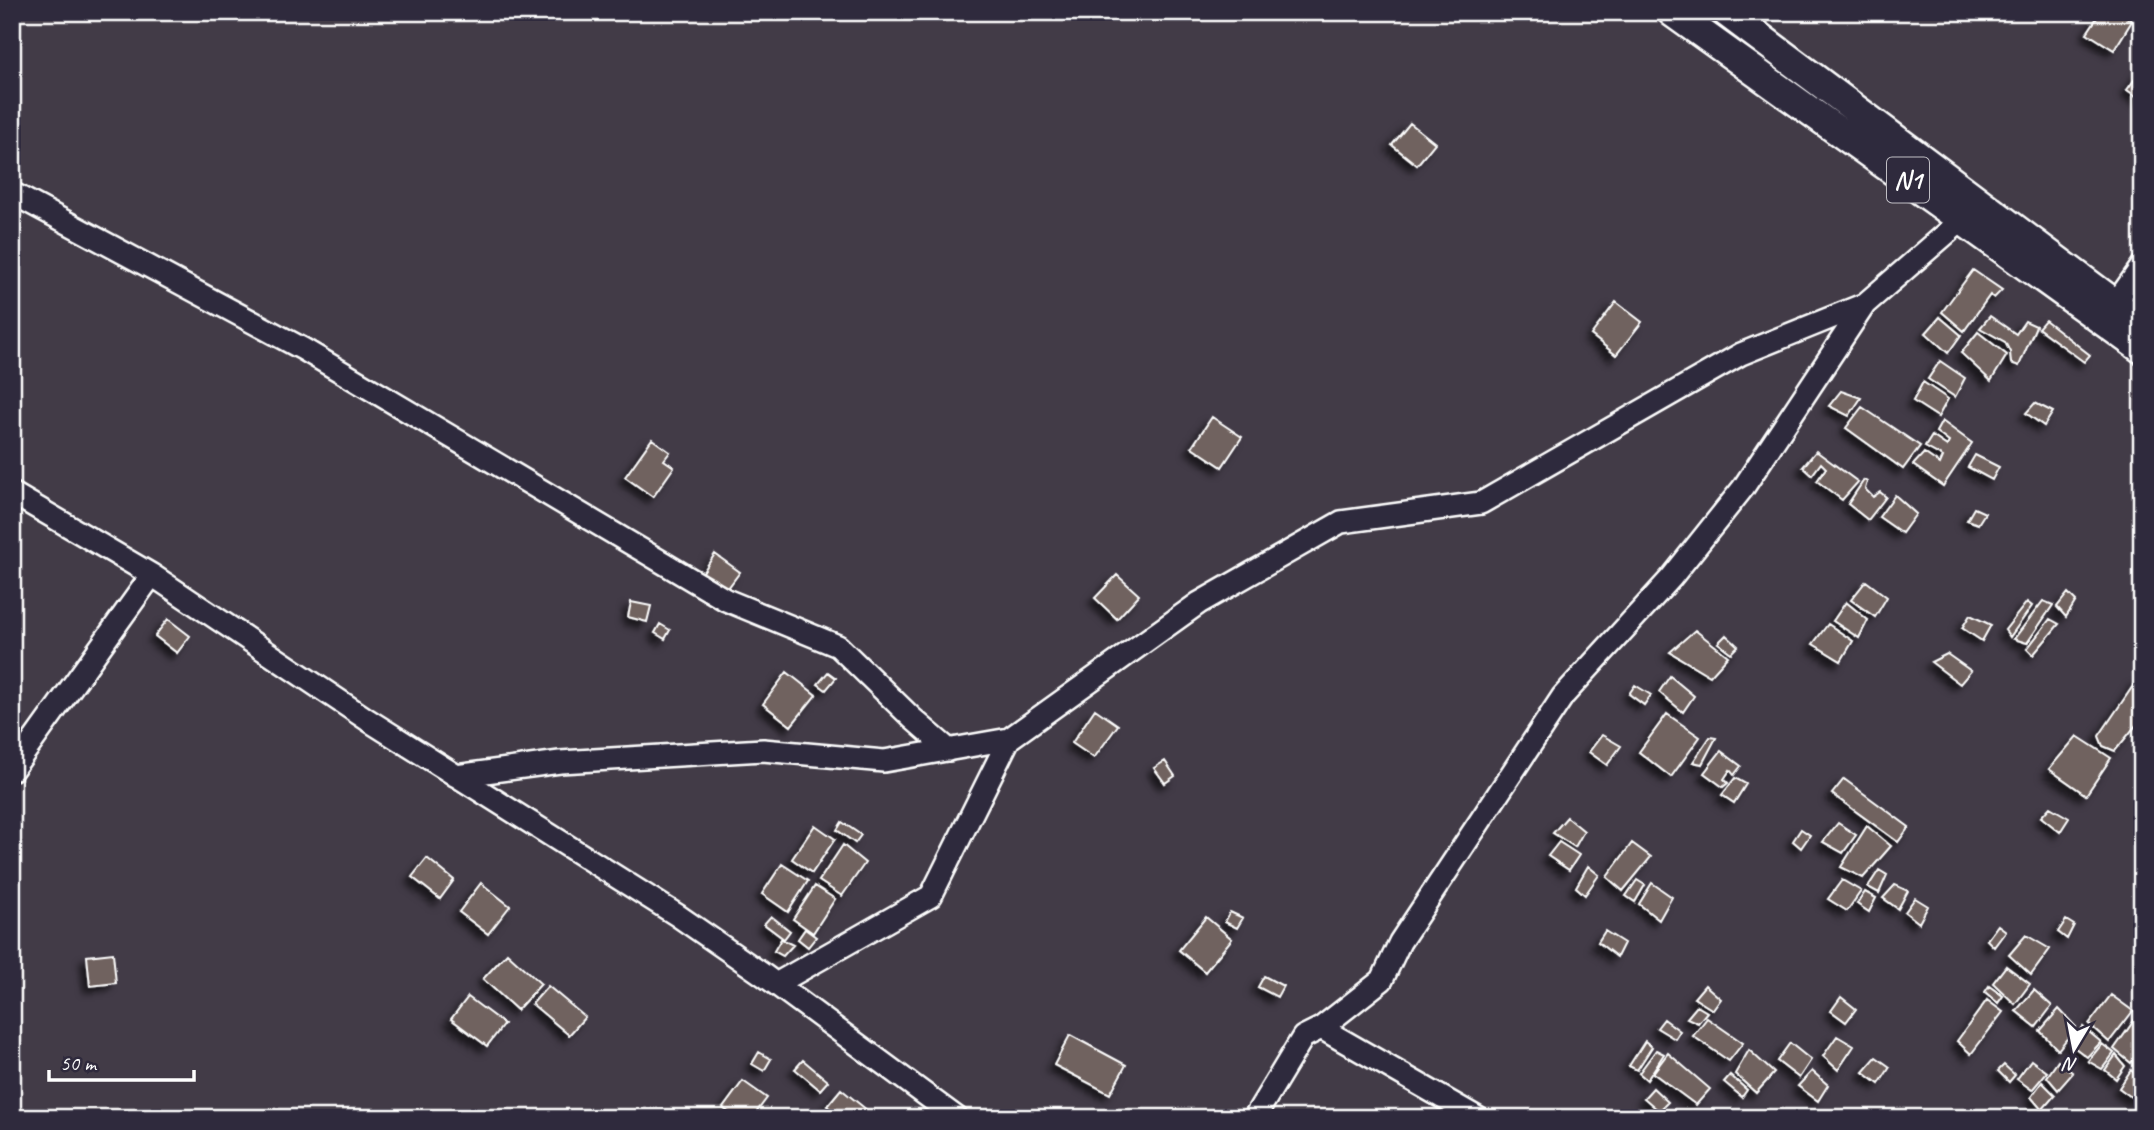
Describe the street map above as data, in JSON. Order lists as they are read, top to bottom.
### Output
{
  "streets": {
    "main road": ["N1"]
  },
  "scale_bar": "50 m",
  "north": "bottom"
}
